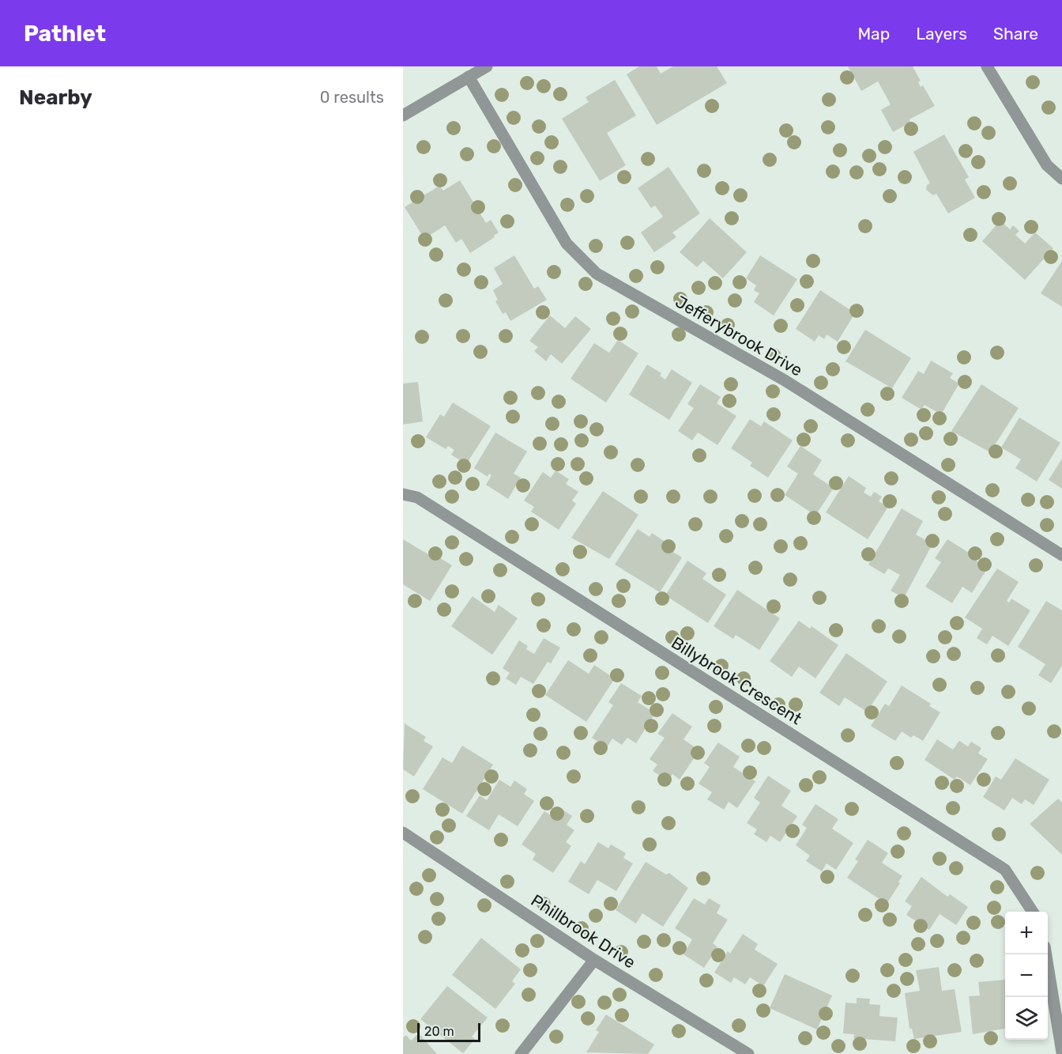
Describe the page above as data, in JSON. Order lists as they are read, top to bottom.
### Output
{
  "streets": {
    "street": ["Jefferybrook Drive", "Billybrook Crescent", "Phillbrook Drive"]
  },
  "scale_bar": "20 m",
  "page": {
    "header": "Pathlet",
    "nav": ["Map", "Layers", "Share"],
    "heading": ["Nearby", "0 results"],
    "map_buttons": ["+", "−"],
    "scale": "20 m"
  }
}
